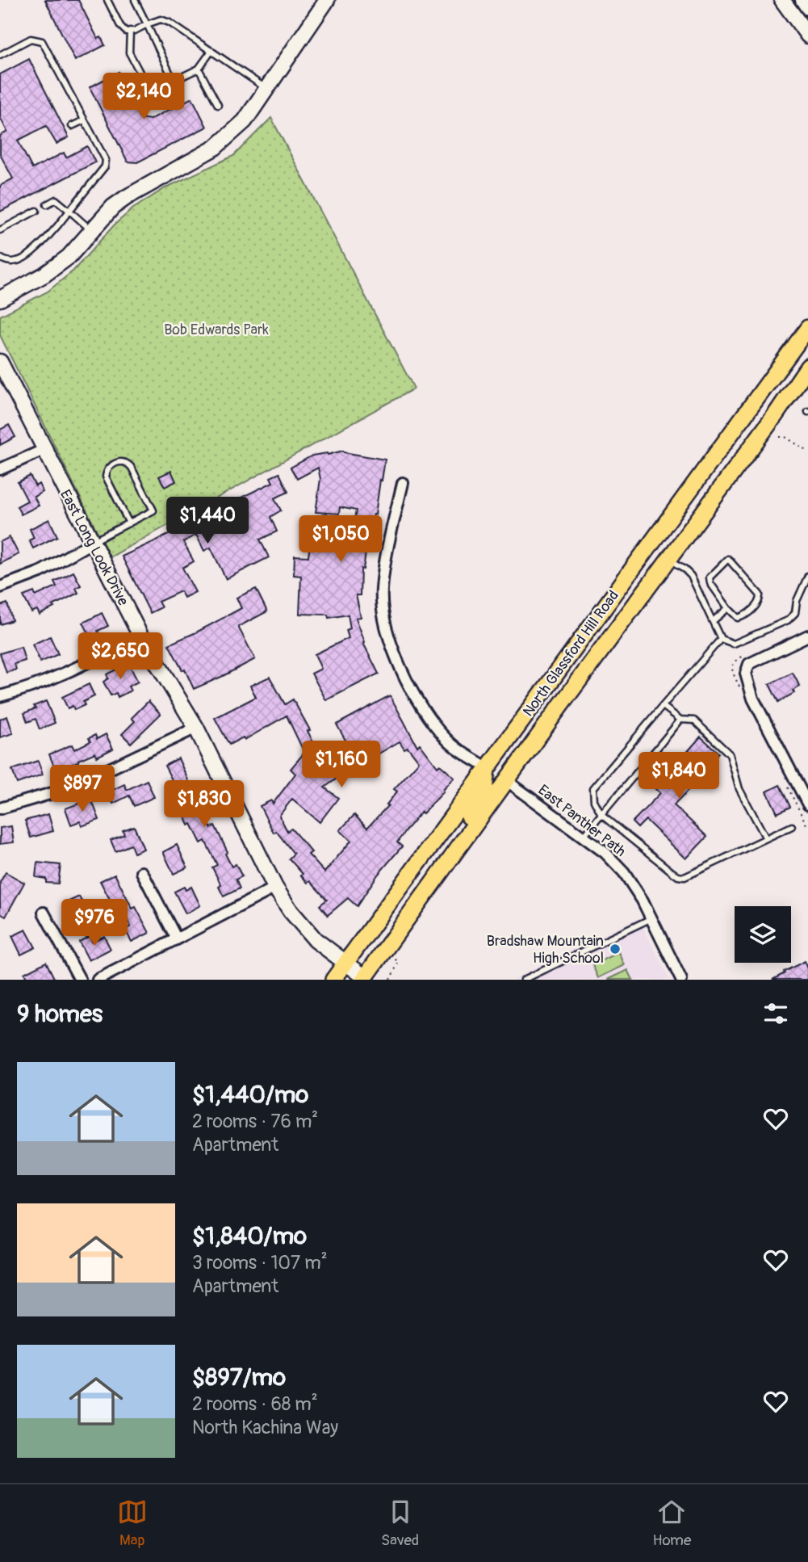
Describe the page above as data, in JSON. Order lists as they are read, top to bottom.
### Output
{
  "streets": {
    "main road": ["North Glassford Hill Road"],
    "street": ["East Long Look Drive", "East Panther Path"]
  },
  "crossings": [
    ["East Long Look Drive", "North Glassford Hill Road"],
    ["North Glassford Hill Road", "East Panther Path"]
  ],
  "parks": ["Bob Edwards Park"],
  "places": ["Bradshaw Mountain High School"],
  "page": {
    "price": [
      "$2,140",
      "$1,440",
      "$1,050",
      "$2,650",
      "$1,160",
      "$1,840",
      "$897",
      "$1,830",
      "$976"
    ],
    "heading": "9 homes",
    "list": [
      {
        "name": "$1,440/mo",
        "note": "2 rooms · 76 m² · Apartment"
      },
      {
        "name": "$1,840/mo",
        "note": "3 rooms · 107 m² · Apartment"
      },
      {
        "name": "$897/mo",
        "note": "2 rooms · 68 m² · North Kachina Way"
      }
    ],
    "tabs": ["Map", "Saved", "Home"]
  }
}
